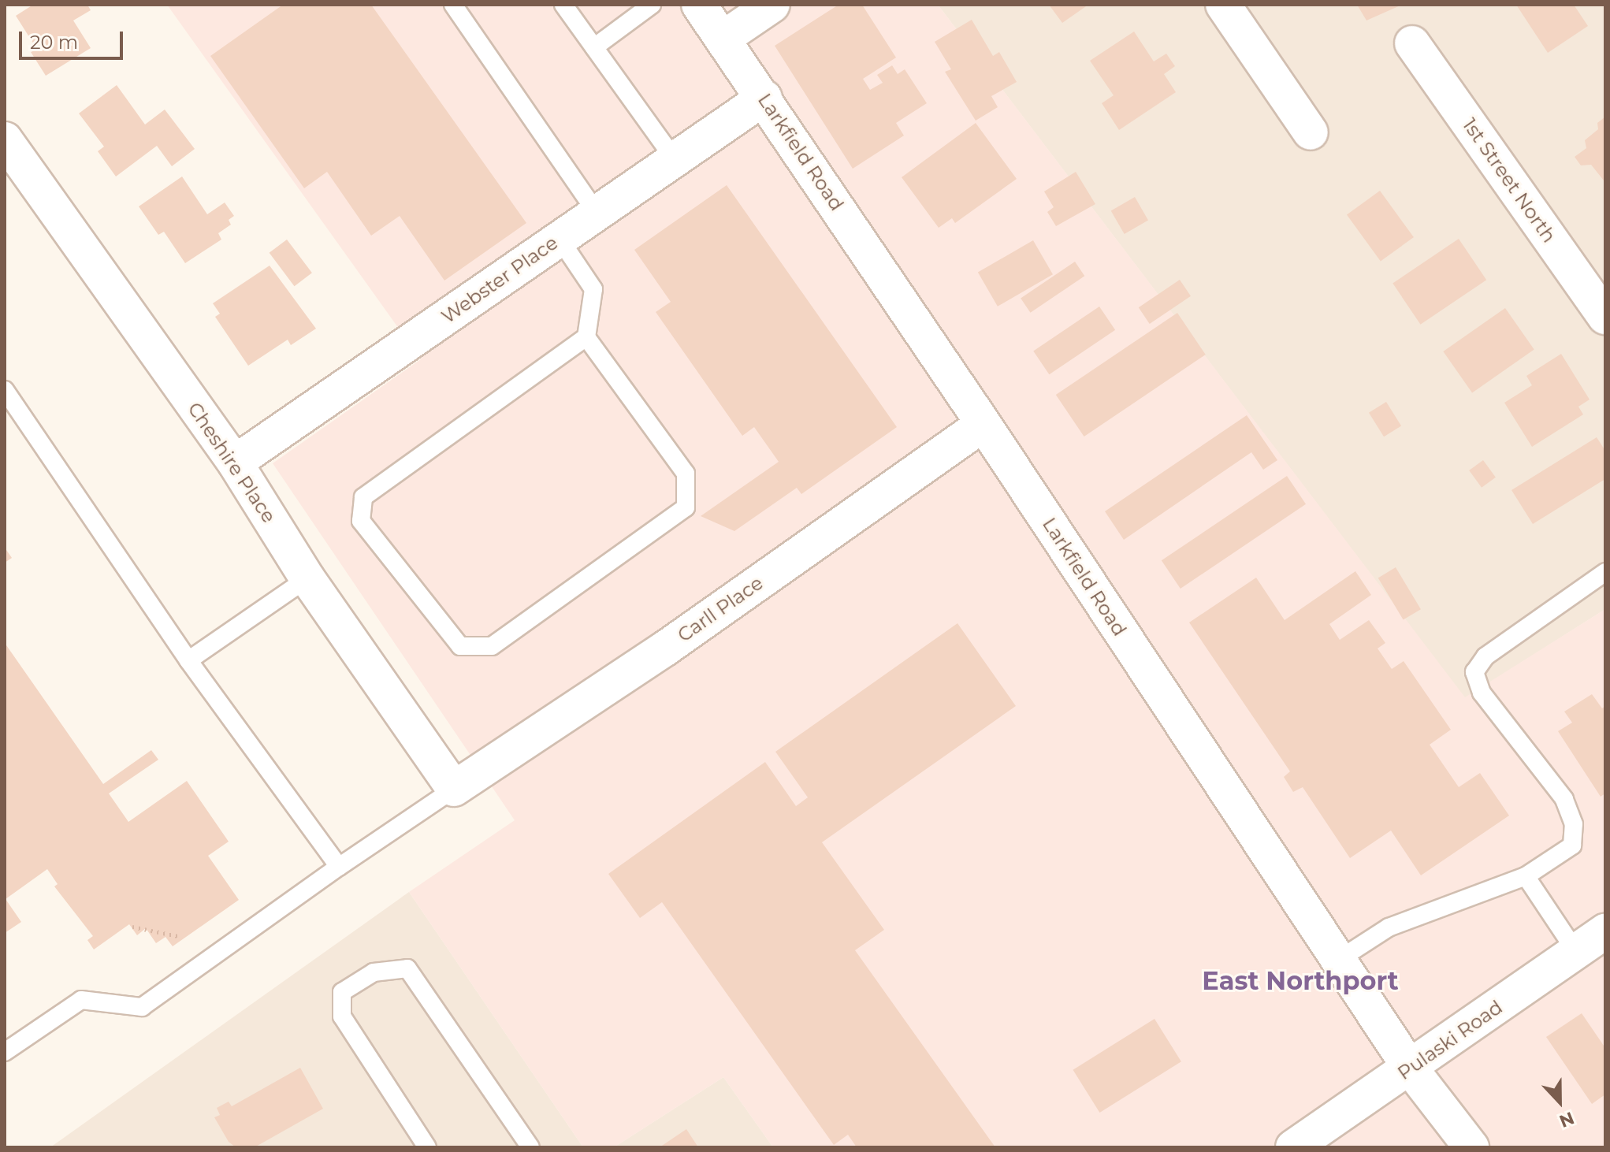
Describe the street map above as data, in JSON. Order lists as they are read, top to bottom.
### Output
{
  "streets": {
    "street": [
      "Larkfield Road",
      "1st Street North",
      "Webster Place",
      "Cheshire Place",
      "Carll Place",
      "Pulaski Road"
    ]
  },
  "crossings": [
    ["Larkfield Road", "Webster Place"],
    ["Larkfield Road", "Carll Place"],
    ["Larkfield Road", "Pulaski Road"],
    ["Webster Place", "Cheshire Place"],
    ["Cheshire Place", "Carll Place"]
  ],
  "districts": ["East Northport"],
  "scale_bar": "20 m",
  "north": "bottom"
}
